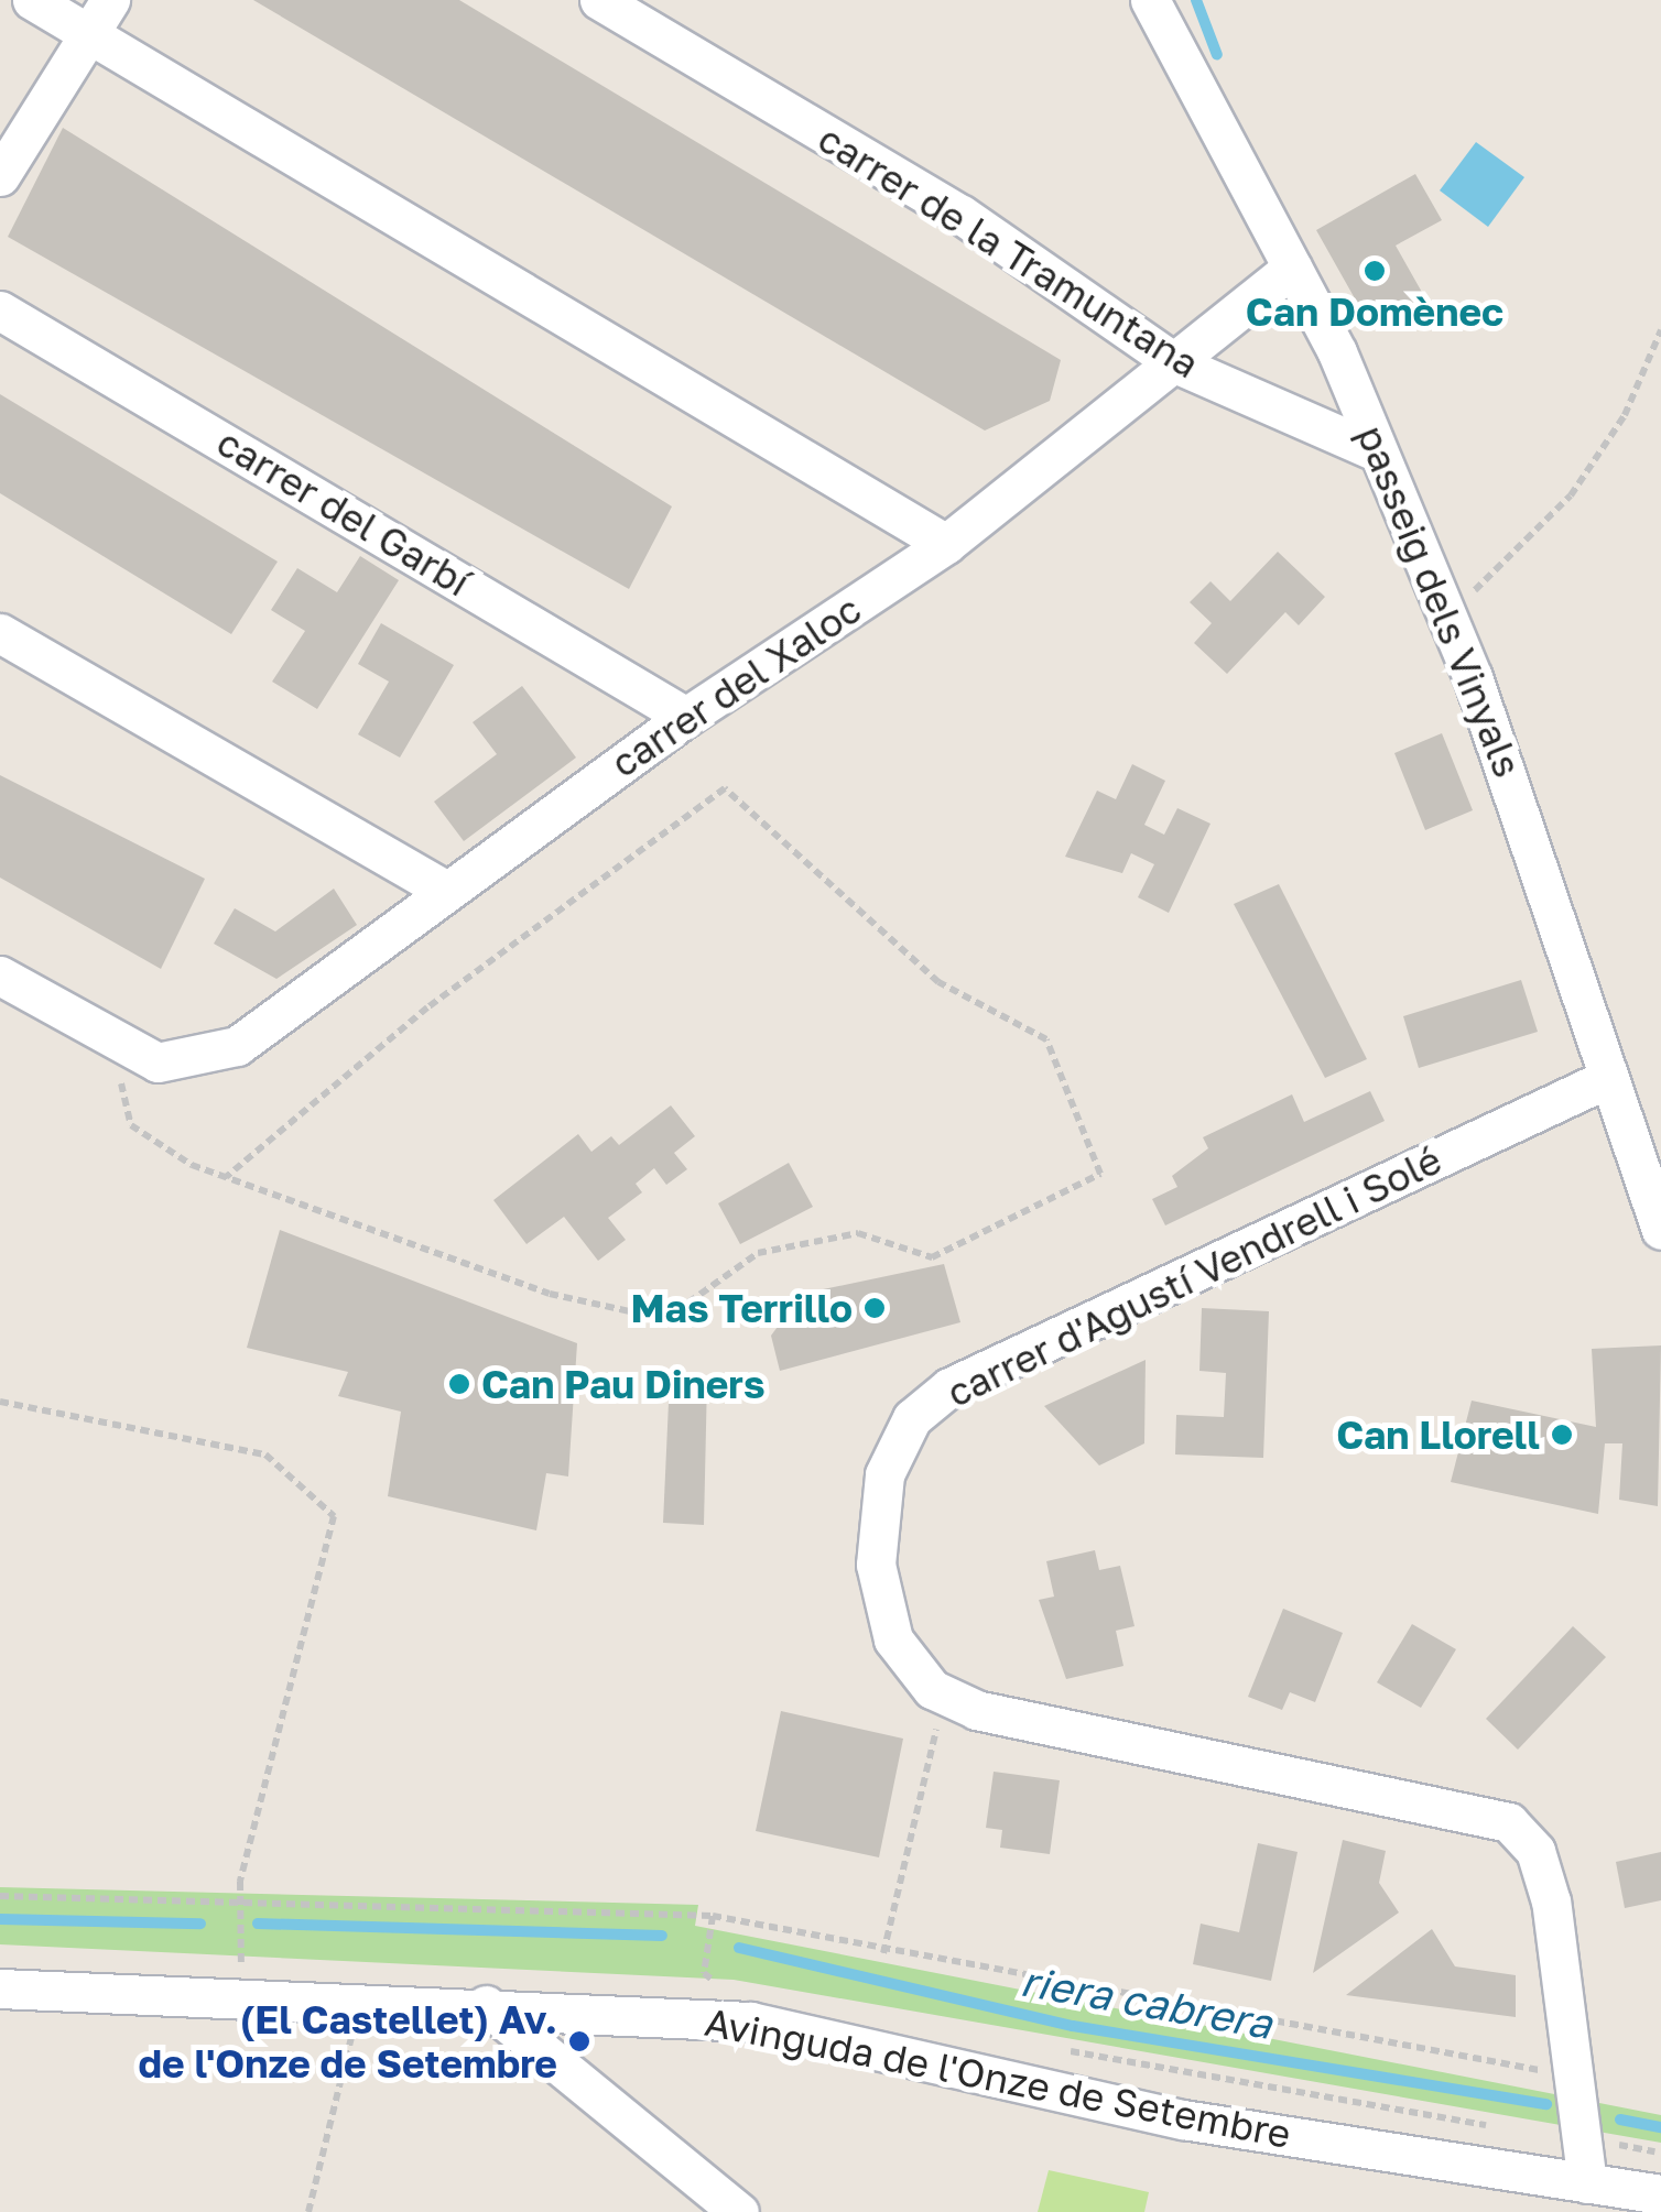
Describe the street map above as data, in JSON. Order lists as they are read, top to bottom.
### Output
{
  "streets": {
    "street": [
      "carrer de la Tramuntana",
      "carrer del Garbí",
      "passeig dels Vinyals",
      "carrer del Xaloc",
      "carrer d'Agustí Vendrell i Solé",
      "Avinguda de l'Onze de Setembre"
    ]
  },
  "crossings": [
    ["carrer de la Tramuntana", "passeig dels Vinyals"],
    ["carrer de la Tramuntana", "carrer del Xaloc"],
    ["carrer del Garbí", "carrer del Xaloc"],
    ["passeig dels Vinyals", "carrer del Xaloc"],
    ["passeig dels Vinyals", "carrer d'Agustí Vendrell i Solé"]
  ],
  "water": ["riera cabrera"],
  "places": [
    "Can Domènec",
    "Mas Terrillo",
    "Can Pau Diners",
    "Can Llorell",
    "(El Castellet) Av. de l'Onze de Setembre"
  ]
}
